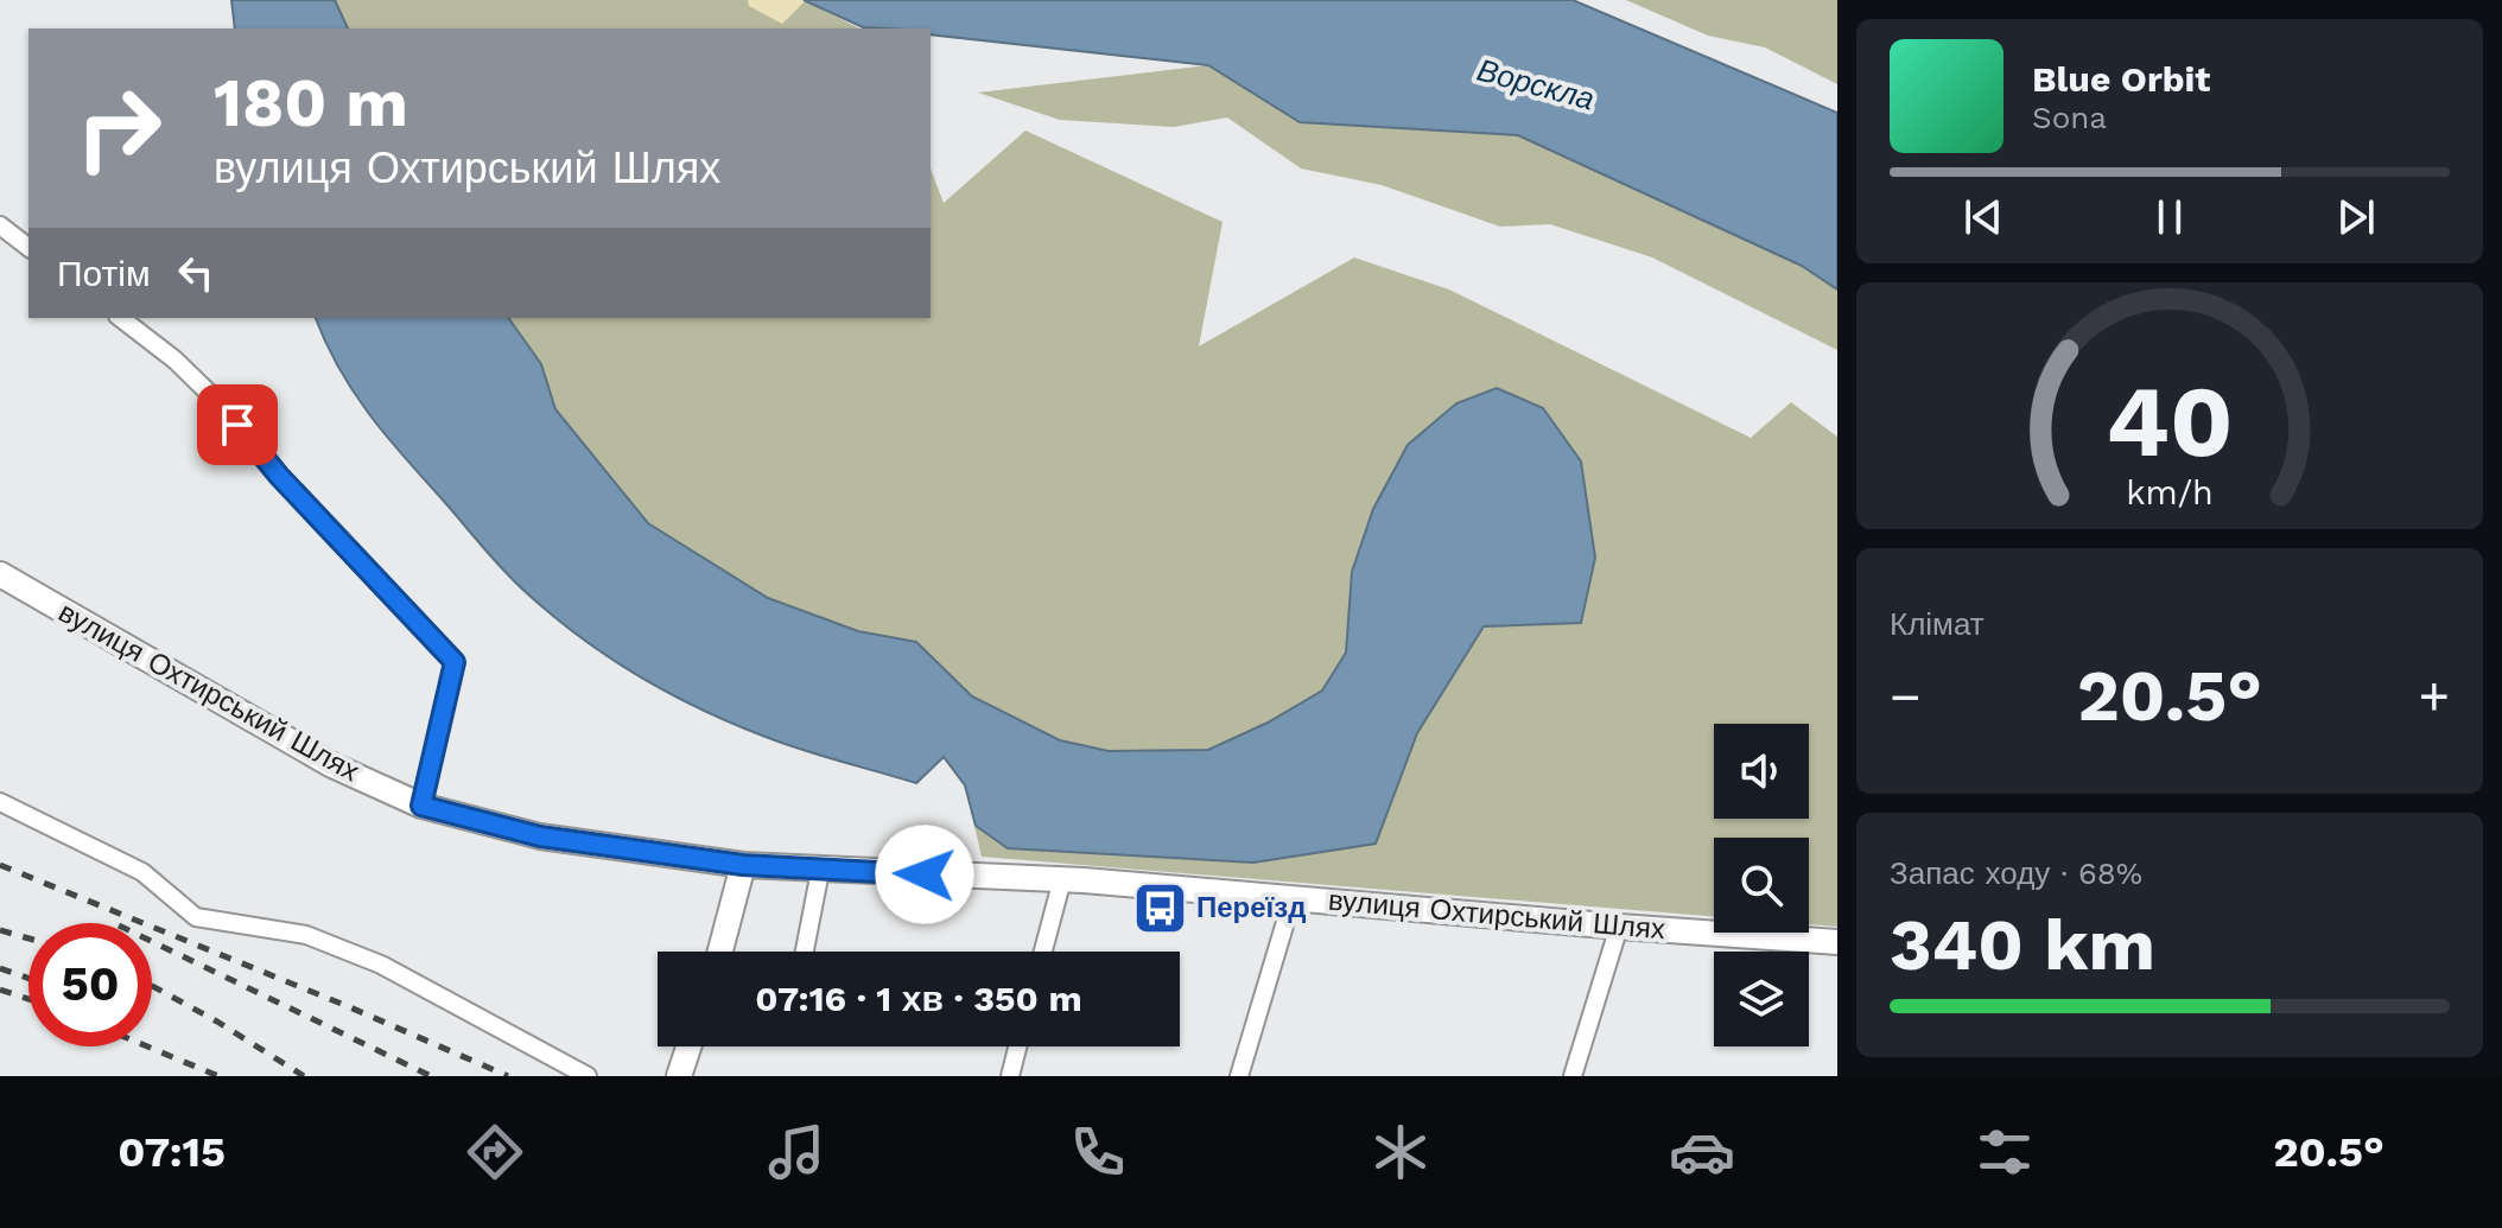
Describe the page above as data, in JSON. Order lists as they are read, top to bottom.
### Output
{
  "streets": {
    "main road": ["вулиця Охтирський Шлях"]
  },
  "water": ["Ворскла"],
  "places": {
    "bus stop": ["Переїзд"]
  },
  "page": {
    "turn": ["180 m", "вулиця Охтирський Шлях"],
    "song": ["Blue Orbit", "Sona"],
    "then": "Потім",
    "tile": [
      "Клімат",
      ["Запас ходу · 68%", "340 km"]
    ],
    "heat": ["−", "20.5°", "+"],
    "limit": "50",
    "trip": "07:16 · 1 хв · 350 m",
    "tabs": ["07:15", "20.5°"],
    "gauge": ["40", "km/h"]
  }
}
